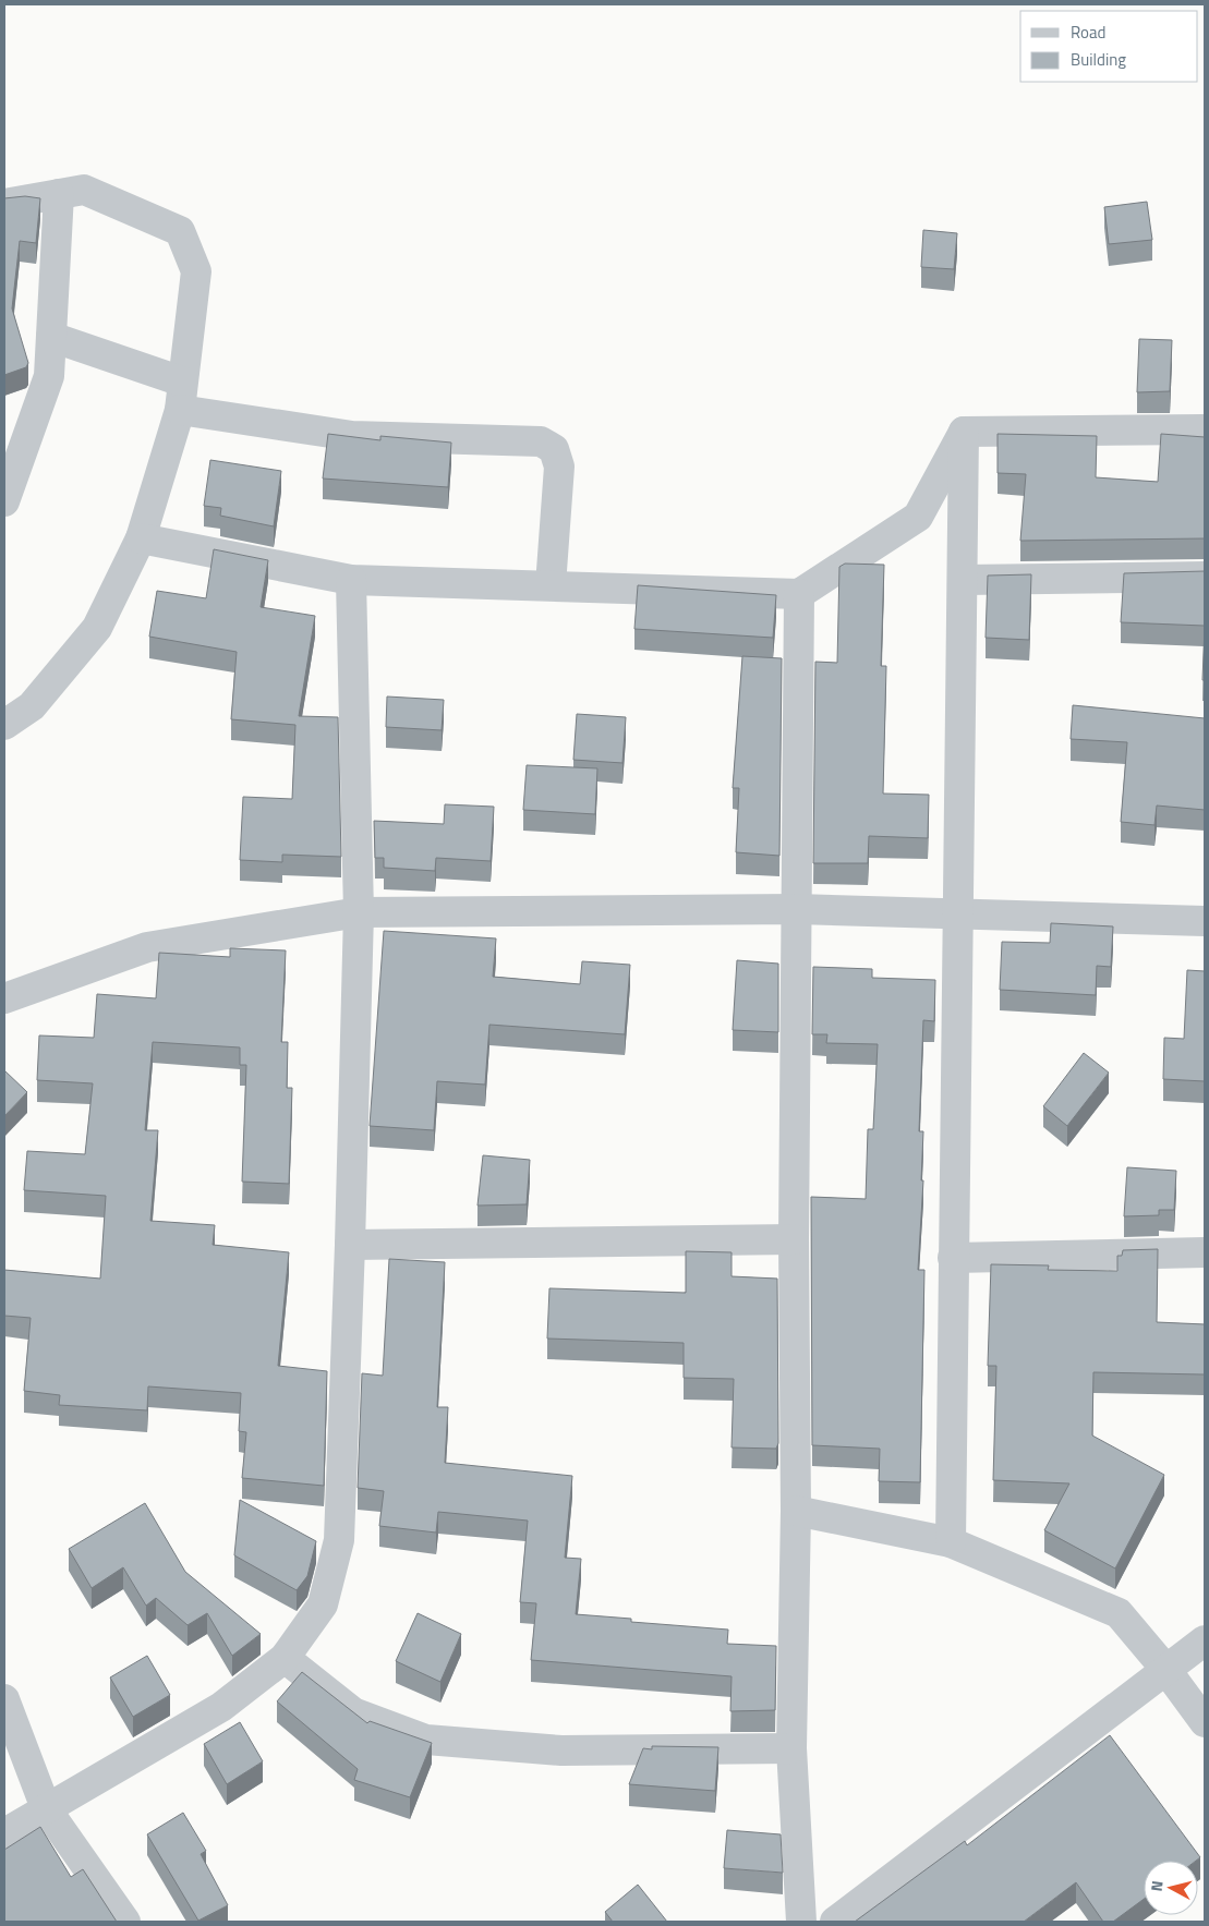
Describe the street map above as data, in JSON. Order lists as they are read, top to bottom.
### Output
{
  "legend": ["Road", "Building"],
  "north": "left"
}
